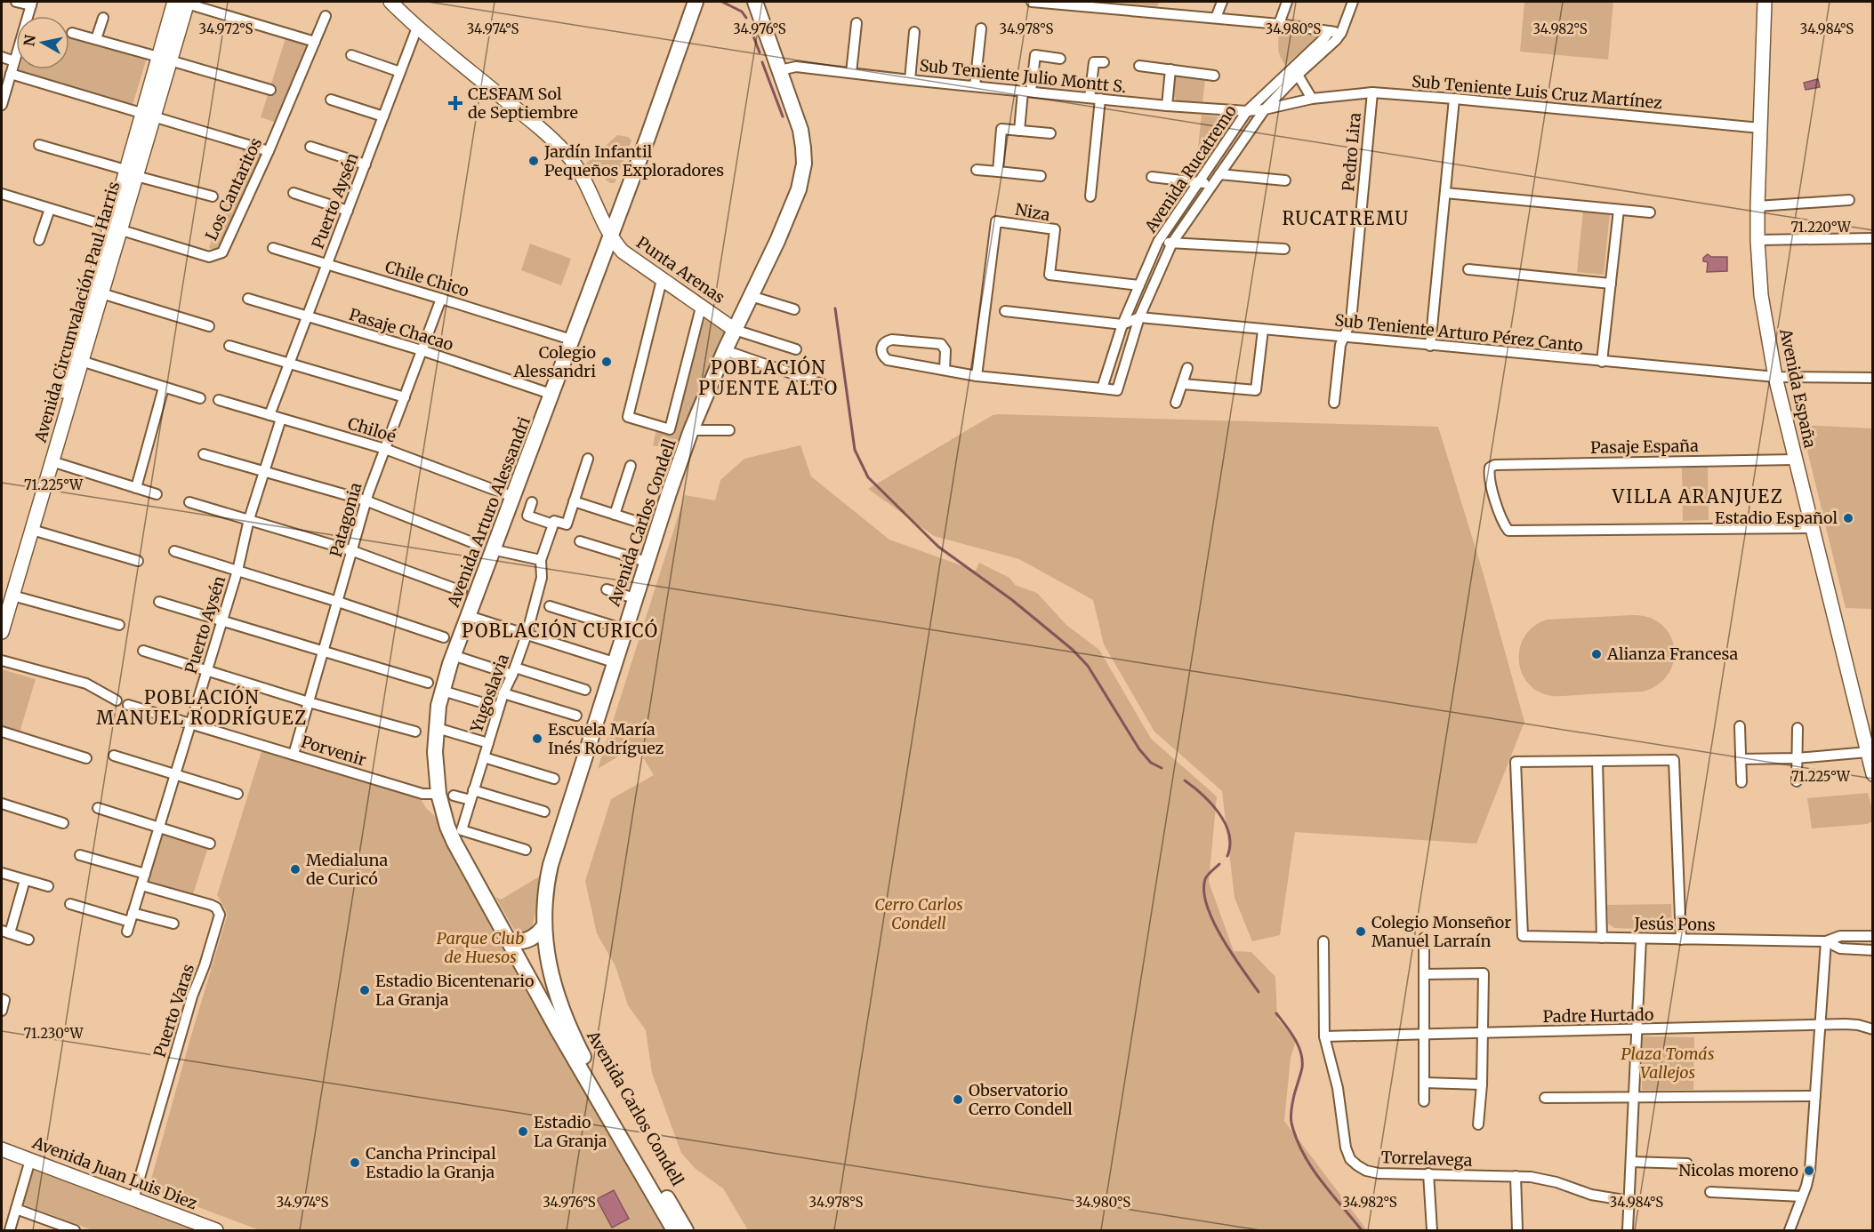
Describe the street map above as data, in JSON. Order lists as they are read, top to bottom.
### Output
{
  "streets": {
    "main road": [
      "Punta Arenas",
      "Avenida Circunvalación Paul Harris",
      "Avenida España",
      "Avenida Arturo Alessandri",
      "Avenida Carlos Condell",
      "Avenida Juan Luis Diez"
    ],
    "street": [
      "Sub Teniente Julio Montt S.",
      "Sub Teniente Luis Cruz Martínez",
      "Pedro Lira",
      "Avenida Rucatremo",
      "Los Cantaritos",
      "Puerto Aysén",
      "Niza",
      "Chile Chico",
      "Pasaje Chacao",
      "Sub Teniente Arturo Pérez Canto",
      "Chiloé",
      "Pasaje España",
      "Patagonia",
      "Yugoslavia",
      "Porvenir",
      "Jesús Pons",
      "Puerto Varas",
      "Padre Hurtado",
      "Torrelavega"
    ]
  },
  "crossings": [
    ["Sub Teniente Julio Montt S.", "Sub Teniente Luis Cruz Martínez"],
    ["Sub Teniente Julio Montt S.", "Avenida Rucatremo"],
    ["Sub Teniente Julio Montt S.", "Avenida Carlos Condell"],
    ["Sub Teniente Luis Cruz Martínez", "Pedro Lira"],
    ["Sub Teniente Luis Cruz Martínez", "Avenida Rucatremo"],
    ["Sub Teniente Luis Cruz Martínez", "Avenida España"],
    ["Pedro Lira", "Sub Teniente Arturo Pérez Canto"],
    ["Avenida Rucatremo", "Niza"],
    ["Avenida Rucatremo", "Sub Teniente Arturo Pérez Canto"],
    ["Los Cantaritos", "Avenida Circunvalación Paul Harris"],
    ["Puerto Aysén", "Punta Arenas"],
    ["Puerto Aysén", "Chile Chico"],
    ["Puerto Aysén", "Pasaje Chacao"],
    ["Puerto Aysén", "Chiloé"],
    ["Puerto Aysén", "Porvenir"],
    ["Puerto Aysén", "Puerto Varas"],
    ["Punta Arenas", "Avenida Arturo Alessandri"],
    ["Punta Arenas", "Avenida Carlos Condell"],
    ["Chile Chico", "Avenida Arturo Alessandri"],
    ["Chile Chico", "Patagonia"],
    ["Pasaje Chacao", "Patagonia"],
    ["Sub Teniente Arturo Pérez Canto", "Avenida España"],
    ["Avenida España", "Pasaje España"],
    ["Chiloé", "Avenida Arturo Alessandri"],
    ["Chiloé", "Patagonia"],
    ["Avenida Arturo Alessandri", "Avenida Carlos Condell"],
    ["Avenida Arturo Alessandri", "Porvenir"],
    ["Patagonia", "Porvenir"],
    ["Puerto Varas", "Avenida Juan Luis Diez"],
    ["Padre Hurtado", "Torrelavega"]
  ],
  "districts": [
    "RUCATREMU",
    "POBLACIÓN PUENTE ALTO",
    "VILLA ARANJUEZ",
    "POBLACIÓN CURICÓ",
    "POBLACIÓN MANUEL RODRÍGUEZ"
  ],
  "parks": ["Cerro Carlos Condell", "Parque Club de Huesos", "Plaza Tomás Vallejos"],
  "places": {
    "health": ["CESFAM Sol de Septiembre"],
    "other": [
      "Jardín Infantil Pequeños Exploradores",
      "Colegio Alessandri",
      "Estadio Español",
      "Alianza Francesa",
      "Escuela María Inés Rodríguez",
      "Medialuna de Curicó",
      "Colegio Monseñor Manuel Larraín",
      "Estadio Bicentenario La Granja",
      "Observatorio Cerro Condell",
      "Estadio La Granja",
      "Cancha Principal Estadio la Granja",
      "Nicolas moreno"
    ]
  },
  "north": "left",
  "coordinates": [
    "34.972°S",
    "34.974°S",
    "34.976°S",
    "34.978°S",
    "34.980°S",
    "34.982°S",
    "34.984°S",
    "71.220°W",
    "71.225°W",
    "71.230°W"
  ]
}
